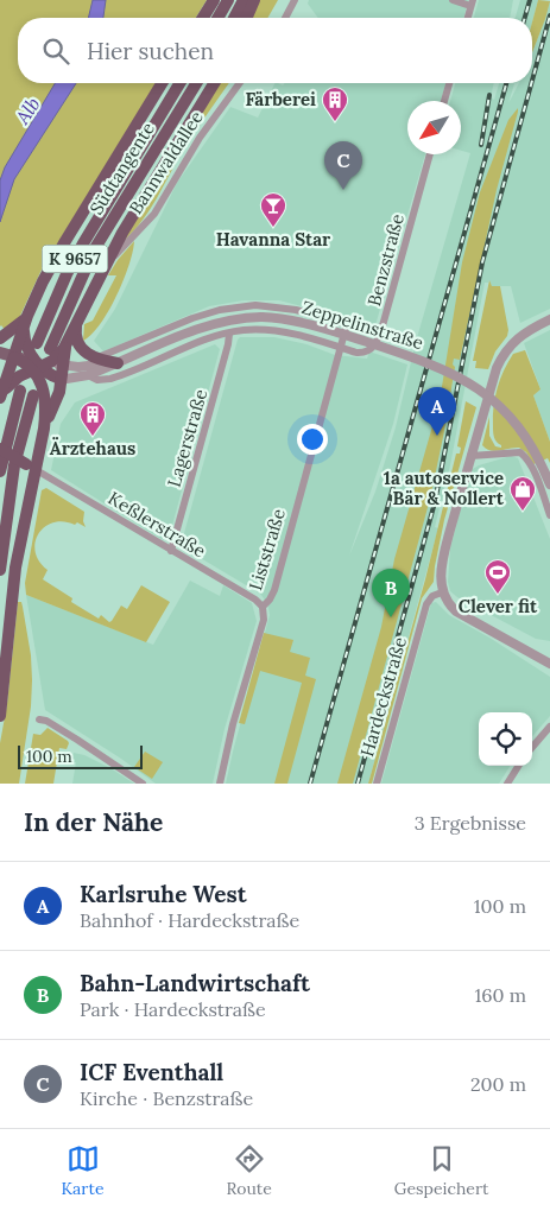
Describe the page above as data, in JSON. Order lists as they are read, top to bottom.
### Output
{
  "streets": {
    "highway": ["Südtangente", "K 9657"],
    "street": [
      "Bannwaldallee",
      "Benzstraße",
      "Zeppelinstraße",
      "Lagerstraße",
      "Keßlerstraße",
      "Liststraße",
      "Hardeckstraße"
    ]
  },
  "crossings": [
    ["Benzstraße", "Zeppelinstraße"],
    ["Benzstraße", "Liststraße"],
    ["Zeppelinstraße", "Lagerstraße"],
    ["Zeppelinstraße", "Liststraße"],
    ["Lagerstraße", "Keßlerstraße"],
    ["Keßlerstraße", "Liststraße"]
  ],
  "water": ["Alb"],
  "places": {
    "building": ["Färberei", "Ärztehaus"],
    "bar": ["Havanna Star"],
    "shop": ["1a autoservice Bär & Nollert"],
    "sports": ["Clever fit"]
  },
  "scale_bar": "100 m",
  "north": "bottom left",
  "page": {
    "search": "Hier suchen",
    "pins": ["C", "A", "B"],
    "scale": "100 m",
    "heading": ["In der Nähe", "3 Ergebnisse"],
    "list": [
      {
        "mark": "A",
        "name": "Karlsruhe West",
        "note": "Bahnhof · Hardeckstraße",
        "value": "100 m"
      },
      {
        "mark": "B",
        "name": "Bahn-Landwirtschaft",
        "note": "Park · Hardeckstraße",
        "value": "160 m"
      },
      {
        "mark": "C",
        "name": "ICF Eventhall",
        "note": "Kirche · Benzstraße",
        "value": "200 m"
      }
    ],
    "nav": ["Karte", "Route", "Gespeichert"]
  }
}
